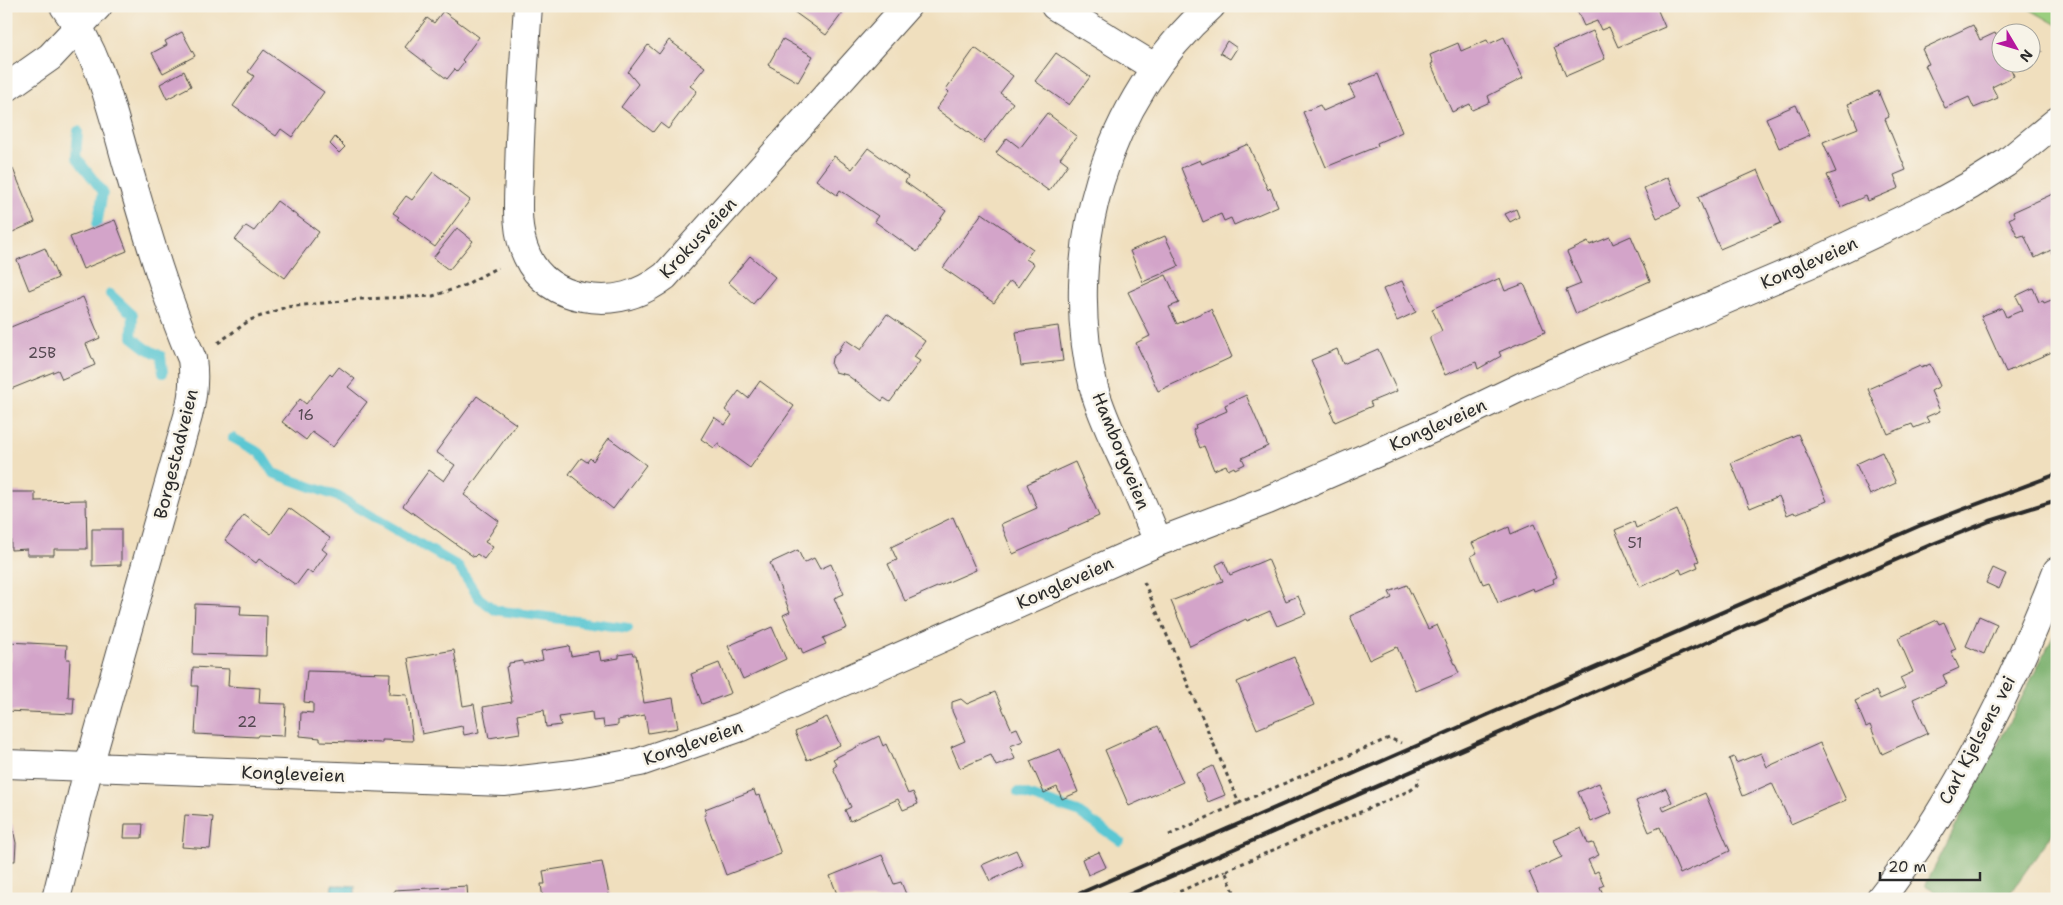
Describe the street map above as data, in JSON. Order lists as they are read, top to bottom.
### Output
{
  "streets": {
    "street": [
      "Krokusveien",
      "Kongleveien",
      "Hamborgveien",
      "Borgestadveien",
      "Carl Kjelsens vei"
    ]
  },
  "crossings": [
    ["Kongleveien", "Hamborgveien"],
    ["Kongleveien", "Borgestadveien"]
  ],
  "house_numbers": [
    "25B",
    "16",
    "51",
    "22"
  ],
  "scale_bar": "20 m",
  "north": "bottom right"
}
